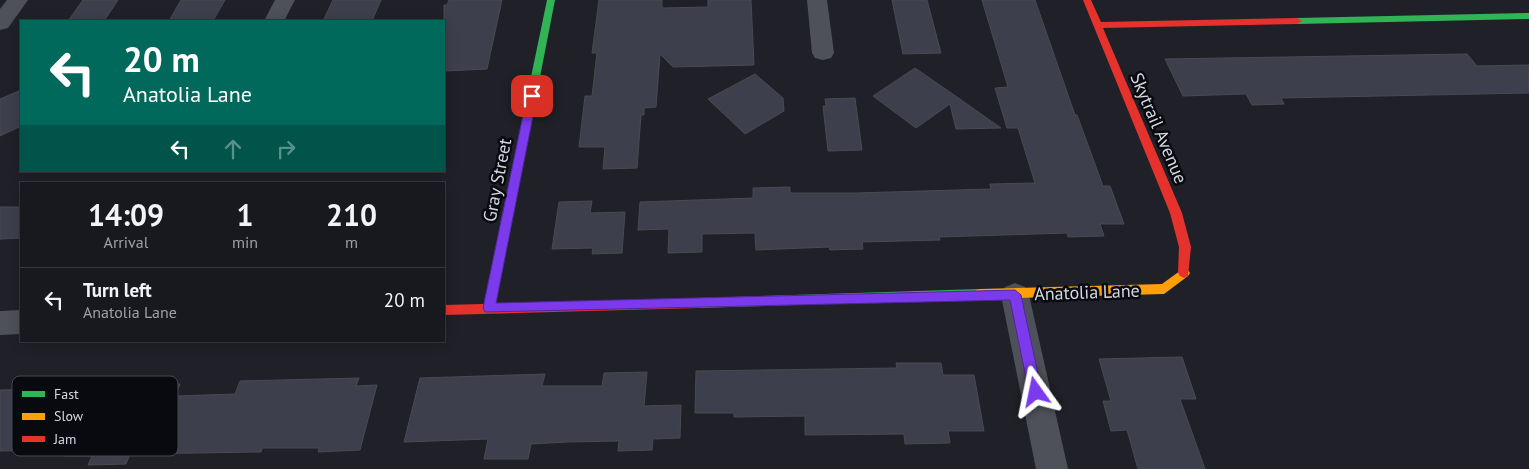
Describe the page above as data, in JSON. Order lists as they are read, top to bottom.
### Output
{
  "streets": {
    "street": ["Skytrail Avenue", "Gray Street", "Anatolia Lane"]
  },
  "crossings": [
    ["Skytrail Avenue", "Anatolia Lane"],
    ["Gray Street", "Anatolia Lane"]
  ],
  "legend": ["Fast", "Slow", "Jam"],
  "page": {
    "turn": ["20 m", "Anatolia Lane"],
    "eta": [
      "14:09",
      "Arrival",
      "1",
      "min",
      "210",
      "m"
    ],
    "list": [
      {
        "name": "Turn left",
        "note": "Anatolia Lane",
        "value": "20 m"
      }
    ]
  }
}
